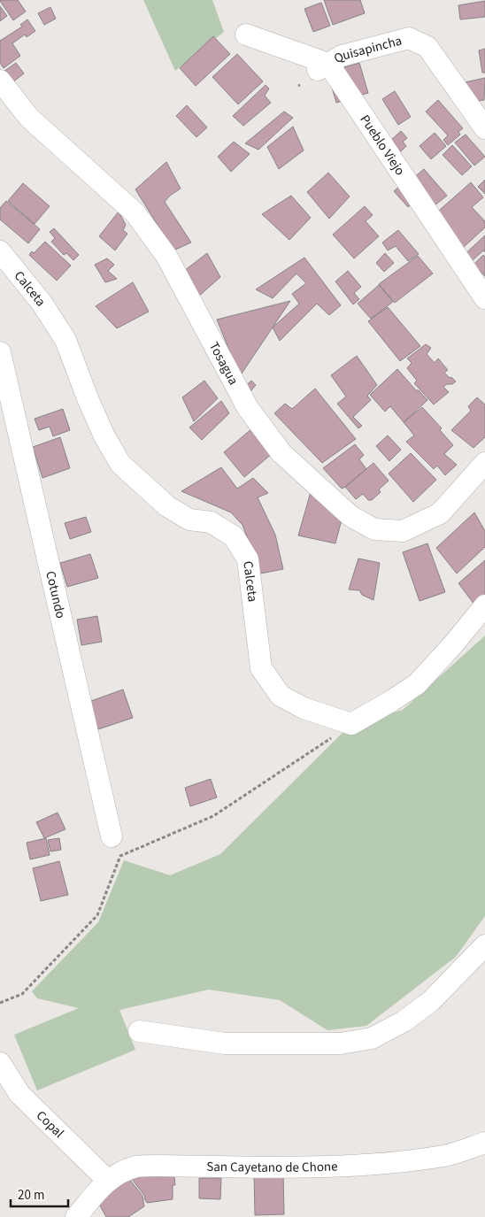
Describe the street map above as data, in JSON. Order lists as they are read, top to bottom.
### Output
{
  "streets": {
    "street": [
      "Quisapincha",
      "Pueblo Viejo",
      "Calceta",
      "Tosagua",
      "Cotundo",
      "Copal",
      "San Cayetano de Chone"
    ]
  },
  "crossings": [
    ["Quisapincha", "Pueblo Viejo"],
    ["Copal", "San Cayetano de Chone"]
  ],
  "scale_bar": "20 m"
}
